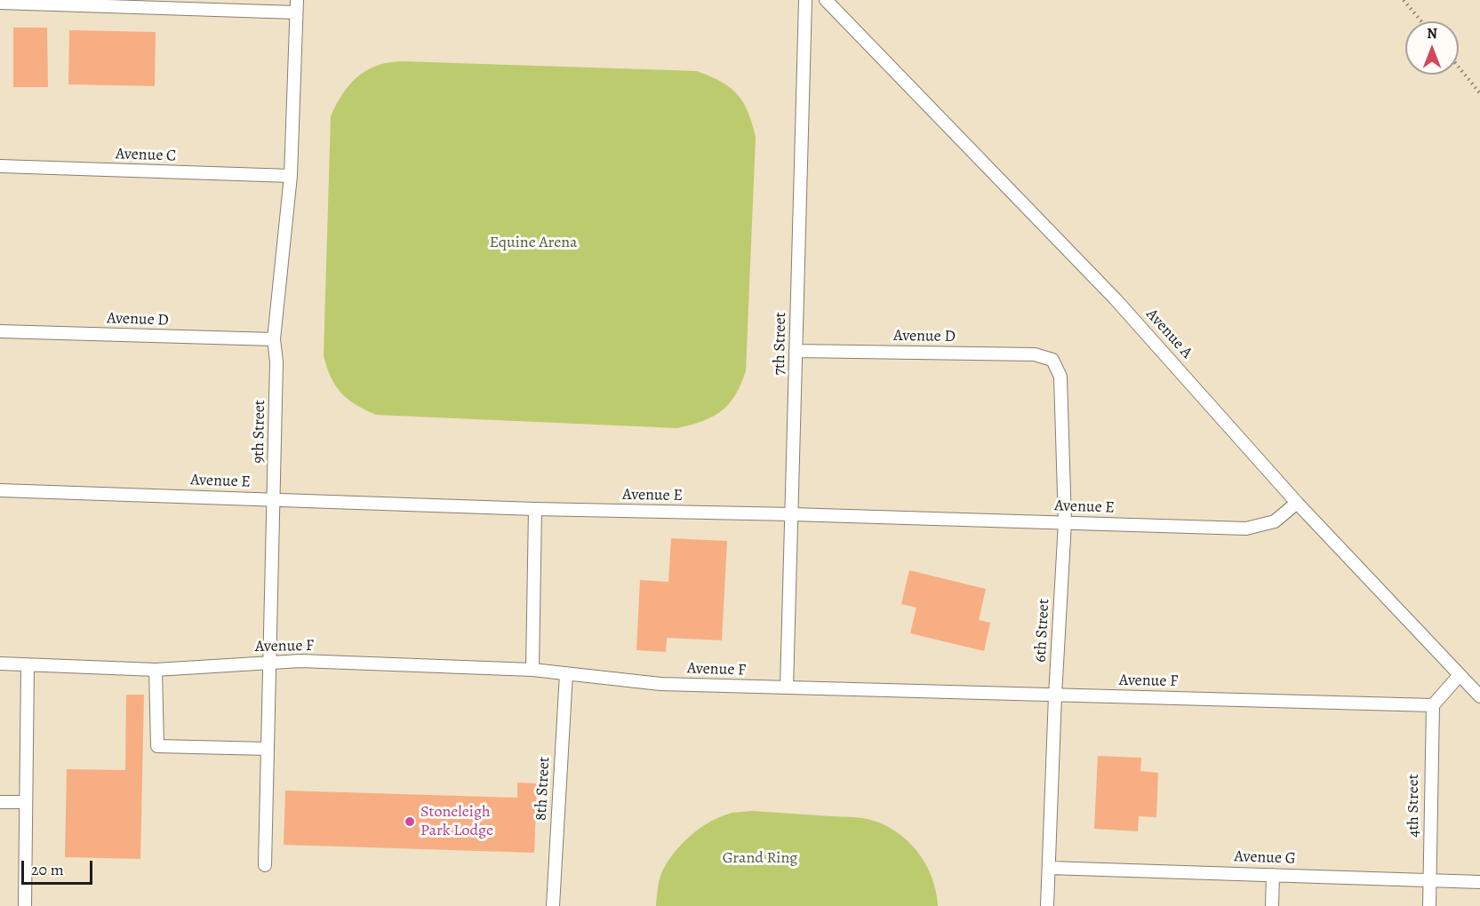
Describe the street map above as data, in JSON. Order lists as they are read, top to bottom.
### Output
{
  "streets": {
    "lane": [
      "Avenue C",
      "Avenue D",
      "Avenue A",
      "7th Street",
      "9th Street",
      "Avenue E",
      "6th Street",
      "Avenue F",
      "8th Street",
      "4th Street",
      "Avenue G"
    ]
  },
  "crossings": [
    ["Avenue C", "9th Street"],
    ["Avenue D", "7th Street"],
    ["Avenue D", "9th Street"],
    ["Avenue D", "6th Street"],
    ["Avenue A", "Avenue E"],
    ["7th Street", "Avenue E"],
    ["7th Street", "Avenue F"],
    ["9th Street", "Avenue E"],
    ["9th Street", "Avenue F"],
    ["Avenue E", "6th Street"],
    ["6th Street", "Avenue F"],
    ["6th Street", "Avenue G"],
    ["Avenue F", "8th Street"],
    ["Avenue F", "4th Street"],
    ["4th Street", "Avenue G"]
  ],
  "parks": ["Equine Arena", "Grand Ring"],
  "places": ["Stoneleigh Park Lodge"],
  "scale_bar": "20 m",
  "north": "top"
}
